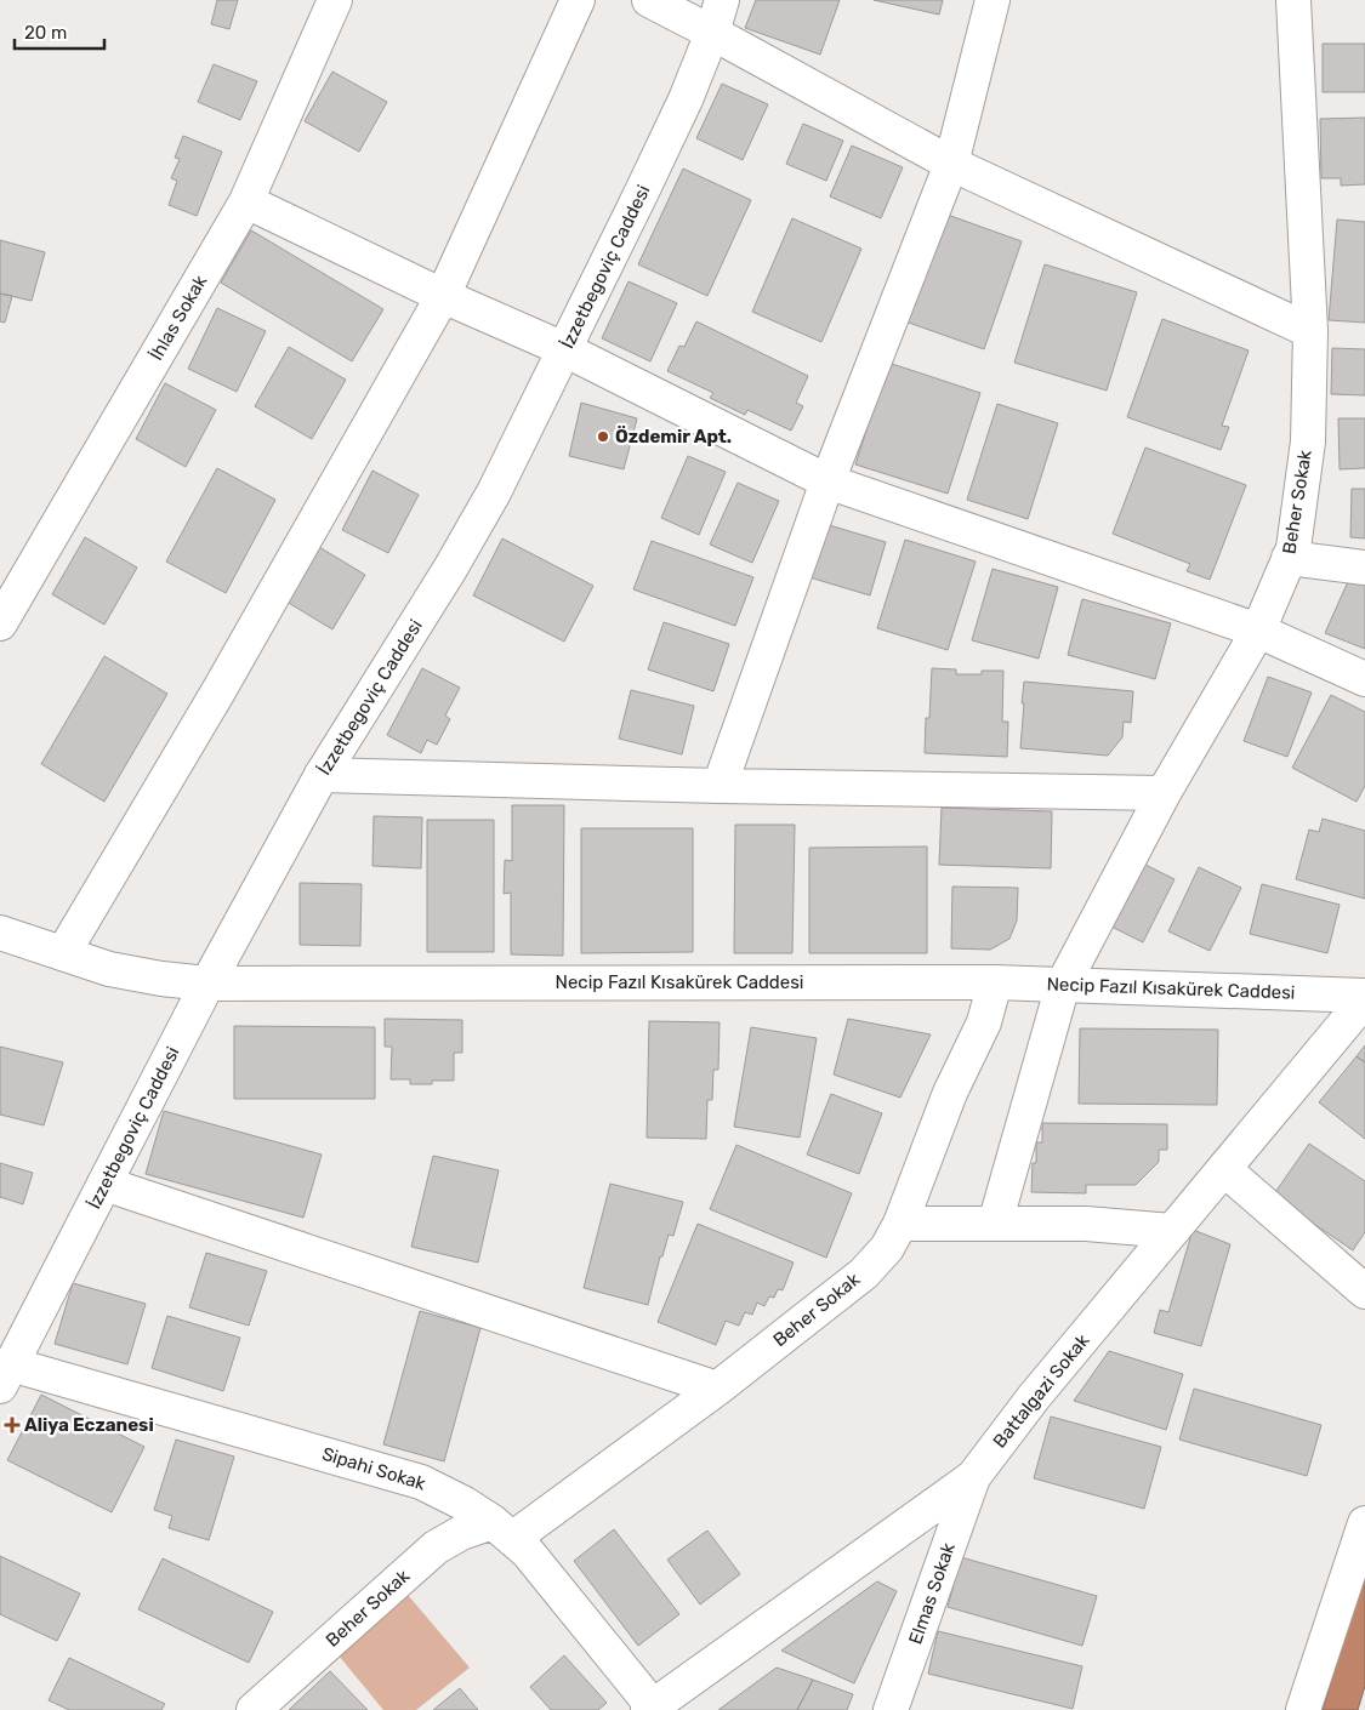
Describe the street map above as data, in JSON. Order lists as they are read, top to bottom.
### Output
{
  "streets": {
    "street": [
      "İzzetbegoviç Caddesi",
      "İhlas Sokak",
      "Beher Sokak",
      "Necip Fazıl Kısakürek Caddesi",
      "Battalgazi Sokak",
      "Sipahi Sokak",
      "Elmas Sokak"
    ]
  },
  "crossings": [
    ["İzzetbegoviç Caddesi", "Necip Fazıl Kısakürek Caddesi"],
    ["İzzetbegoviç Caddesi", "Sipahi Sokak"],
    ["Beher Sokak", "Necip Fazıl Kısakürek Caddesi"],
    ["Beher Sokak", "Sipahi Sokak"],
    ["Necip Fazıl Kısakürek Caddesi", "Battalgazi Sokak"],
    ["Battalgazi Sokak", "Sipahi Sokak"],
    ["Battalgazi Sokak", "Elmas Sokak"]
  ],
  "places": {
    "other": ["Özdemir Apt."],
    "health": ["Aliya Eczanesi"]
  },
  "scale_bar": "20 m"
}
